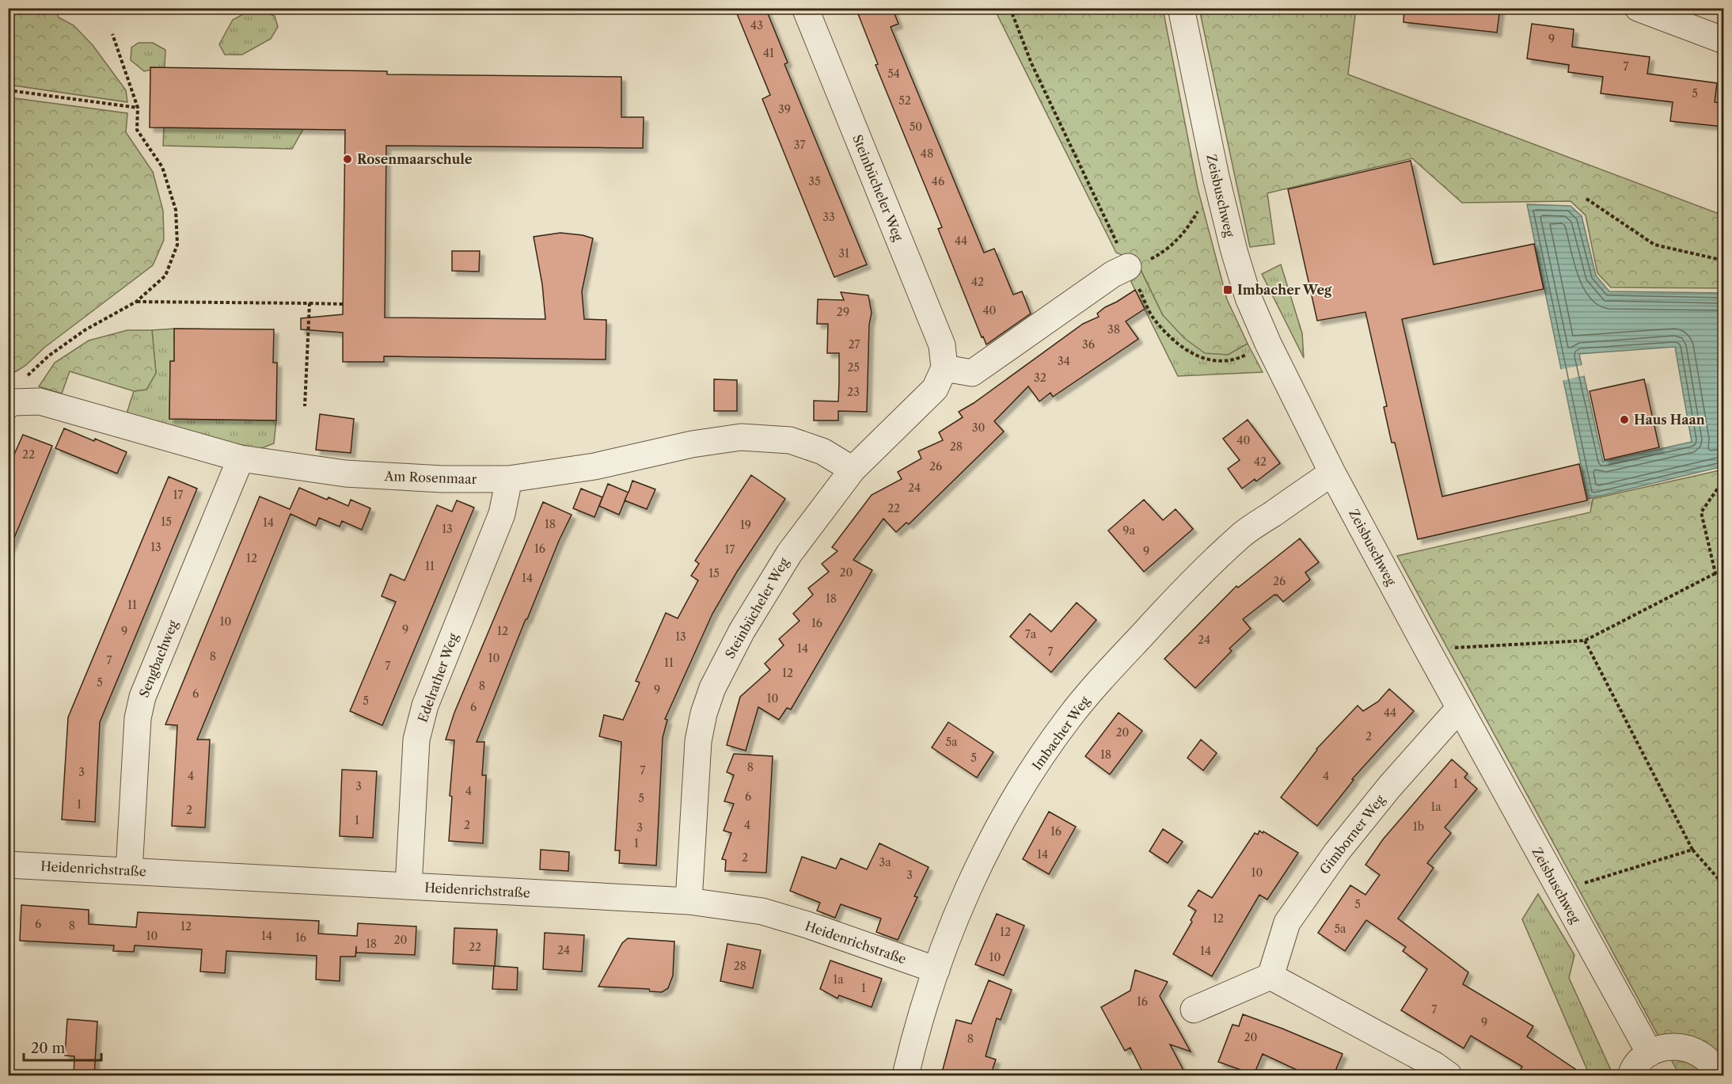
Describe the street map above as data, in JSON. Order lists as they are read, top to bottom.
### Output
{
  "streets": {
    "street": [
      "Steinbücheler Weg",
      "Zeisbuschweg",
      "Am Rosenmaar",
      "Sengbachweg",
      "Edelrather Weg",
      "Imbacher Weg",
      "Gimborner Weg",
      "Heidenrichstraße"
    ]
  },
  "crossings": [
    ["Steinbücheler Weg", "Am Rosenmaar"],
    ["Steinbücheler Weg", "Heidenrichstraße"],
    ["Zeisbuschweg", "Imbacher Weg"],
    ["Zeisbuschweg", "Gimborner Weg"],
    ["Am Rosenmaar", "Sengbachweg"],
    ["Am Rosenmaar", "Edelrather Weg"],
    ["Sengbachweg", "Heidenrichstraße"],
    ["Edelrather Weg", "Heidenrichstraße"],
    ["Imbacher Weg", "Heidenrichstraße"]
  ],
  "places": {
    "other": ["Rosenmaarschule", "Haus Haan"],
    "transit": ["Imbacher Weg"]
  },
  "house_numbers": [
    "43",
    "9",
    "41",
    "7",
    "54",
    "5",
    "52",
    "39",
    "50",
    "37",
    "48",
    "35",
    "46",
    "33",
    "44",
    "31",
    "42",
    "40",
    "29",
    "38",
    "27",
    "36",
    "34",
    "25",
    "32",
    "23",
    "30",
    "40",
    "28",
    "22",
    "42",
    "26",
    "24",
    "17",
    "22",
    "15",
    "14",
    "18",
    "19",
    "13",
    "9a",
    "13",
    "16",
    "17",
    "9",
    "12",
    "11",
    "20",
    "15",
    "14",
    "26",
    "18",
    "11",
    "10",
    "16",
    "9",
    "9",
    "12",
    "7a",
    "13",
    "24",
    "14",
    "7",
    "8",
    "10",
    "7",
    "11",
    "7",
    "12",
    "5",
    "8",
    "9",
    "6",
    "10",
    "5",
    "6",
    "44",
    "20",
    "2",
    "5a",
    "18",
    "5",
    "8",
    "7",
    "3",
    "4",
    "4",
    "1",
    "3",
    "4",
    "6",
    "5",
    "1",
    "1a",
    "2",
    "1",
    "2",
    "4",
    "1b",
    "3",
    "16",
    "1",
    "14",
    "2",
    "3a",
    "10",
    "3",
    "5",
    "12",
    "6",
    "8",
    "12",
    "5a",
    "12",
    "10",
    "14",
    "16",
    "20",
    "18",
    "22",
    "24",
    "14",
    "10",
    "28",
    "1a",
    "1",
    "16",
    "7",
    "9",
    "20",
    "8"
  ],
  "scale_bar": "20 m"
}
